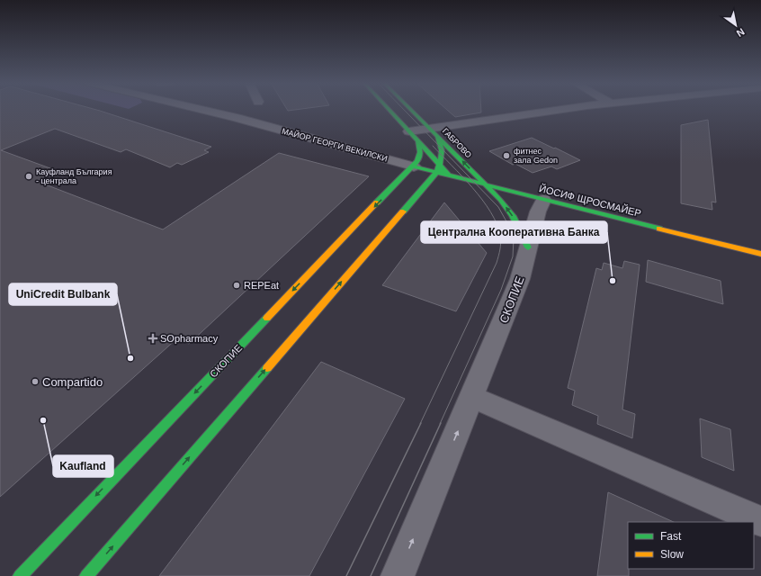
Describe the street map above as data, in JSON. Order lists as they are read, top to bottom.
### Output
{
  "streets": {
    "main road": ["ГАБРОВО", "ЙОСИФ ЩРОСМАЙЕР", "СКОПИЕ"],
    "street": ["МАЙОР ГЕОРГИ ВЕКИЛСКИ"]
  },
  "crossings": [
    ["ГАБРОВО", "ЙОСИФ ЩРОСМАЙЕР"],
    ["ГАБРОВО", "СКОПИЕ"],
    ["МАЙОР ГЕОРГИ ВЕКИЛСКИ", "ЙОСИФ ЩРОСМАЙЕР"],
    ["МАЙОР ГЕОРГИ ВЕКИЛСКИ", "СКОПИЕ"],
    ["ЙОСИФ ЩРОСМАЙЕР", "СКОПИЕ"]
  ],
  "one_way": ["ГАБРОВО"],
  "places": {
    "other": [
      "фитнес зала Gedon",
      "Кауфланд България - централа",
      "Централна Кооперативна Банка",
      "REPEat",
      "UniCredit Bulbank",
      "Compartido",
      "Kaufland"
    ],
    "health": ["SOpharmacy"]
  },
  "legend": ["Fast", "Slow"],
  "north": "bottom right"
}
